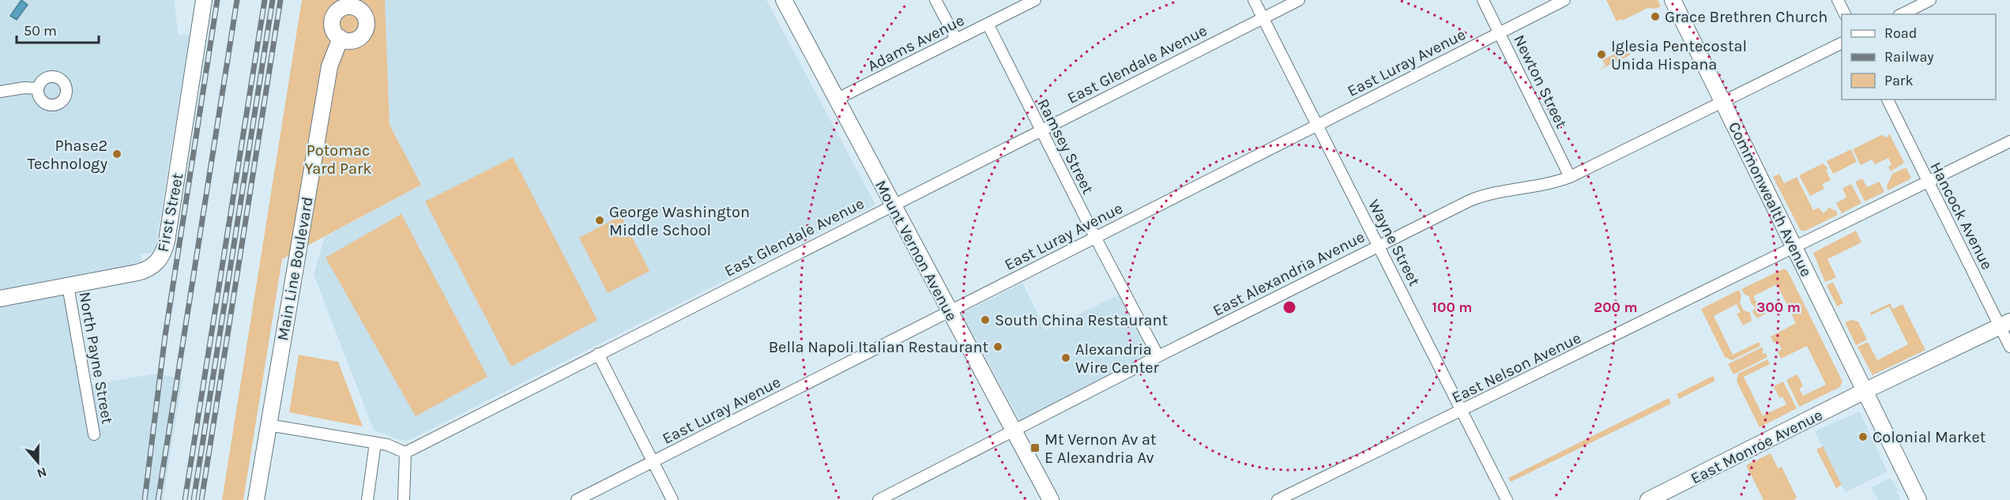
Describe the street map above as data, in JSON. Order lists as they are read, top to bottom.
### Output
{
  "streets": {
    "street": [
      "Adams Avenue",
      "East Luray Avenue",
      "East Glendale Avenue",
      "Newton Street",
      "Ramsey Street",
      "Commonwealth Avenue",
      "First Street",
      "Hancock Avenue",
      "Wayne Street",
      "Mount Vernon Avenue",
      "Main Line Boulevard",
      "East Alexandria Avenue",
      "North Payne Street",
      "East Nelson Avenue",
      "East Monroe Avenue"
    ]
  },
  "crossings": [
    ["Adams Avenue", "Ramsey Street"],
    ["Adams Avenue", "Mount Vernon Avenue"],
    ["East Luray Avenue", "Newton Street"],
    ["East Luray Avenue", "Ramsey Street"],
    ["East Luray Avenue", "Wayne Street"],
    ["East Luray Avenue", "Mount Vernon Avenue"],
    ["East Glendale Avenue", "Ramsey Street"],
    ["East Glendale Avenue", "Wayne Street"],
    ["East Glendale Avenue", "Mount Vernon Avenue"],
    ["Newton Street", "East Alexandria Avenue"],
    ["Ramsey Street", "East Alexandria Avenue"],
    ["Commonwealth Avenue", "East Alexandria Avenue"],
    ["Commonwealth Avenue", "East Nelson Avenue"],
    ["Commonwealth Avenue", "East Monroe Avenue"],
    ["First Street", "North Payne Street"],
    ["Hancock Avenue", "East Nelson Avenue"],
    ["Hancock Avenue", "East Monroe Avenue"],
    ["Wayne Street", "East Alexandria Avenue"],
    ["Wayne Street", "East Nelson Avenue"],
    ["Mount Vernon Avenue", "East Alexandria Avenue"]
  ],
  "parks": ["Potomac Yard Park"],
  "places": {
    "other": [
      "Grace Brethren Church",
      "Iglesia Pentecostal Unida Hispana",
      "Phase2 Technology",
      "George Washington Middle School",
      "South China Restaurant",
      "Bella Napoli Italian Restaurant",
      "Alexandria Wire Center",
      "Colonial Market"
    ],
    "transit": ["Mt Vernon Av at E Alexandria Av"]
  },
  "legend": ["Road", "Railway", "Park"],
  "scale_bar": "50 m",
  "north": "bottom",
  "rings": ["100 m", "200 m", "300 m"]
}
